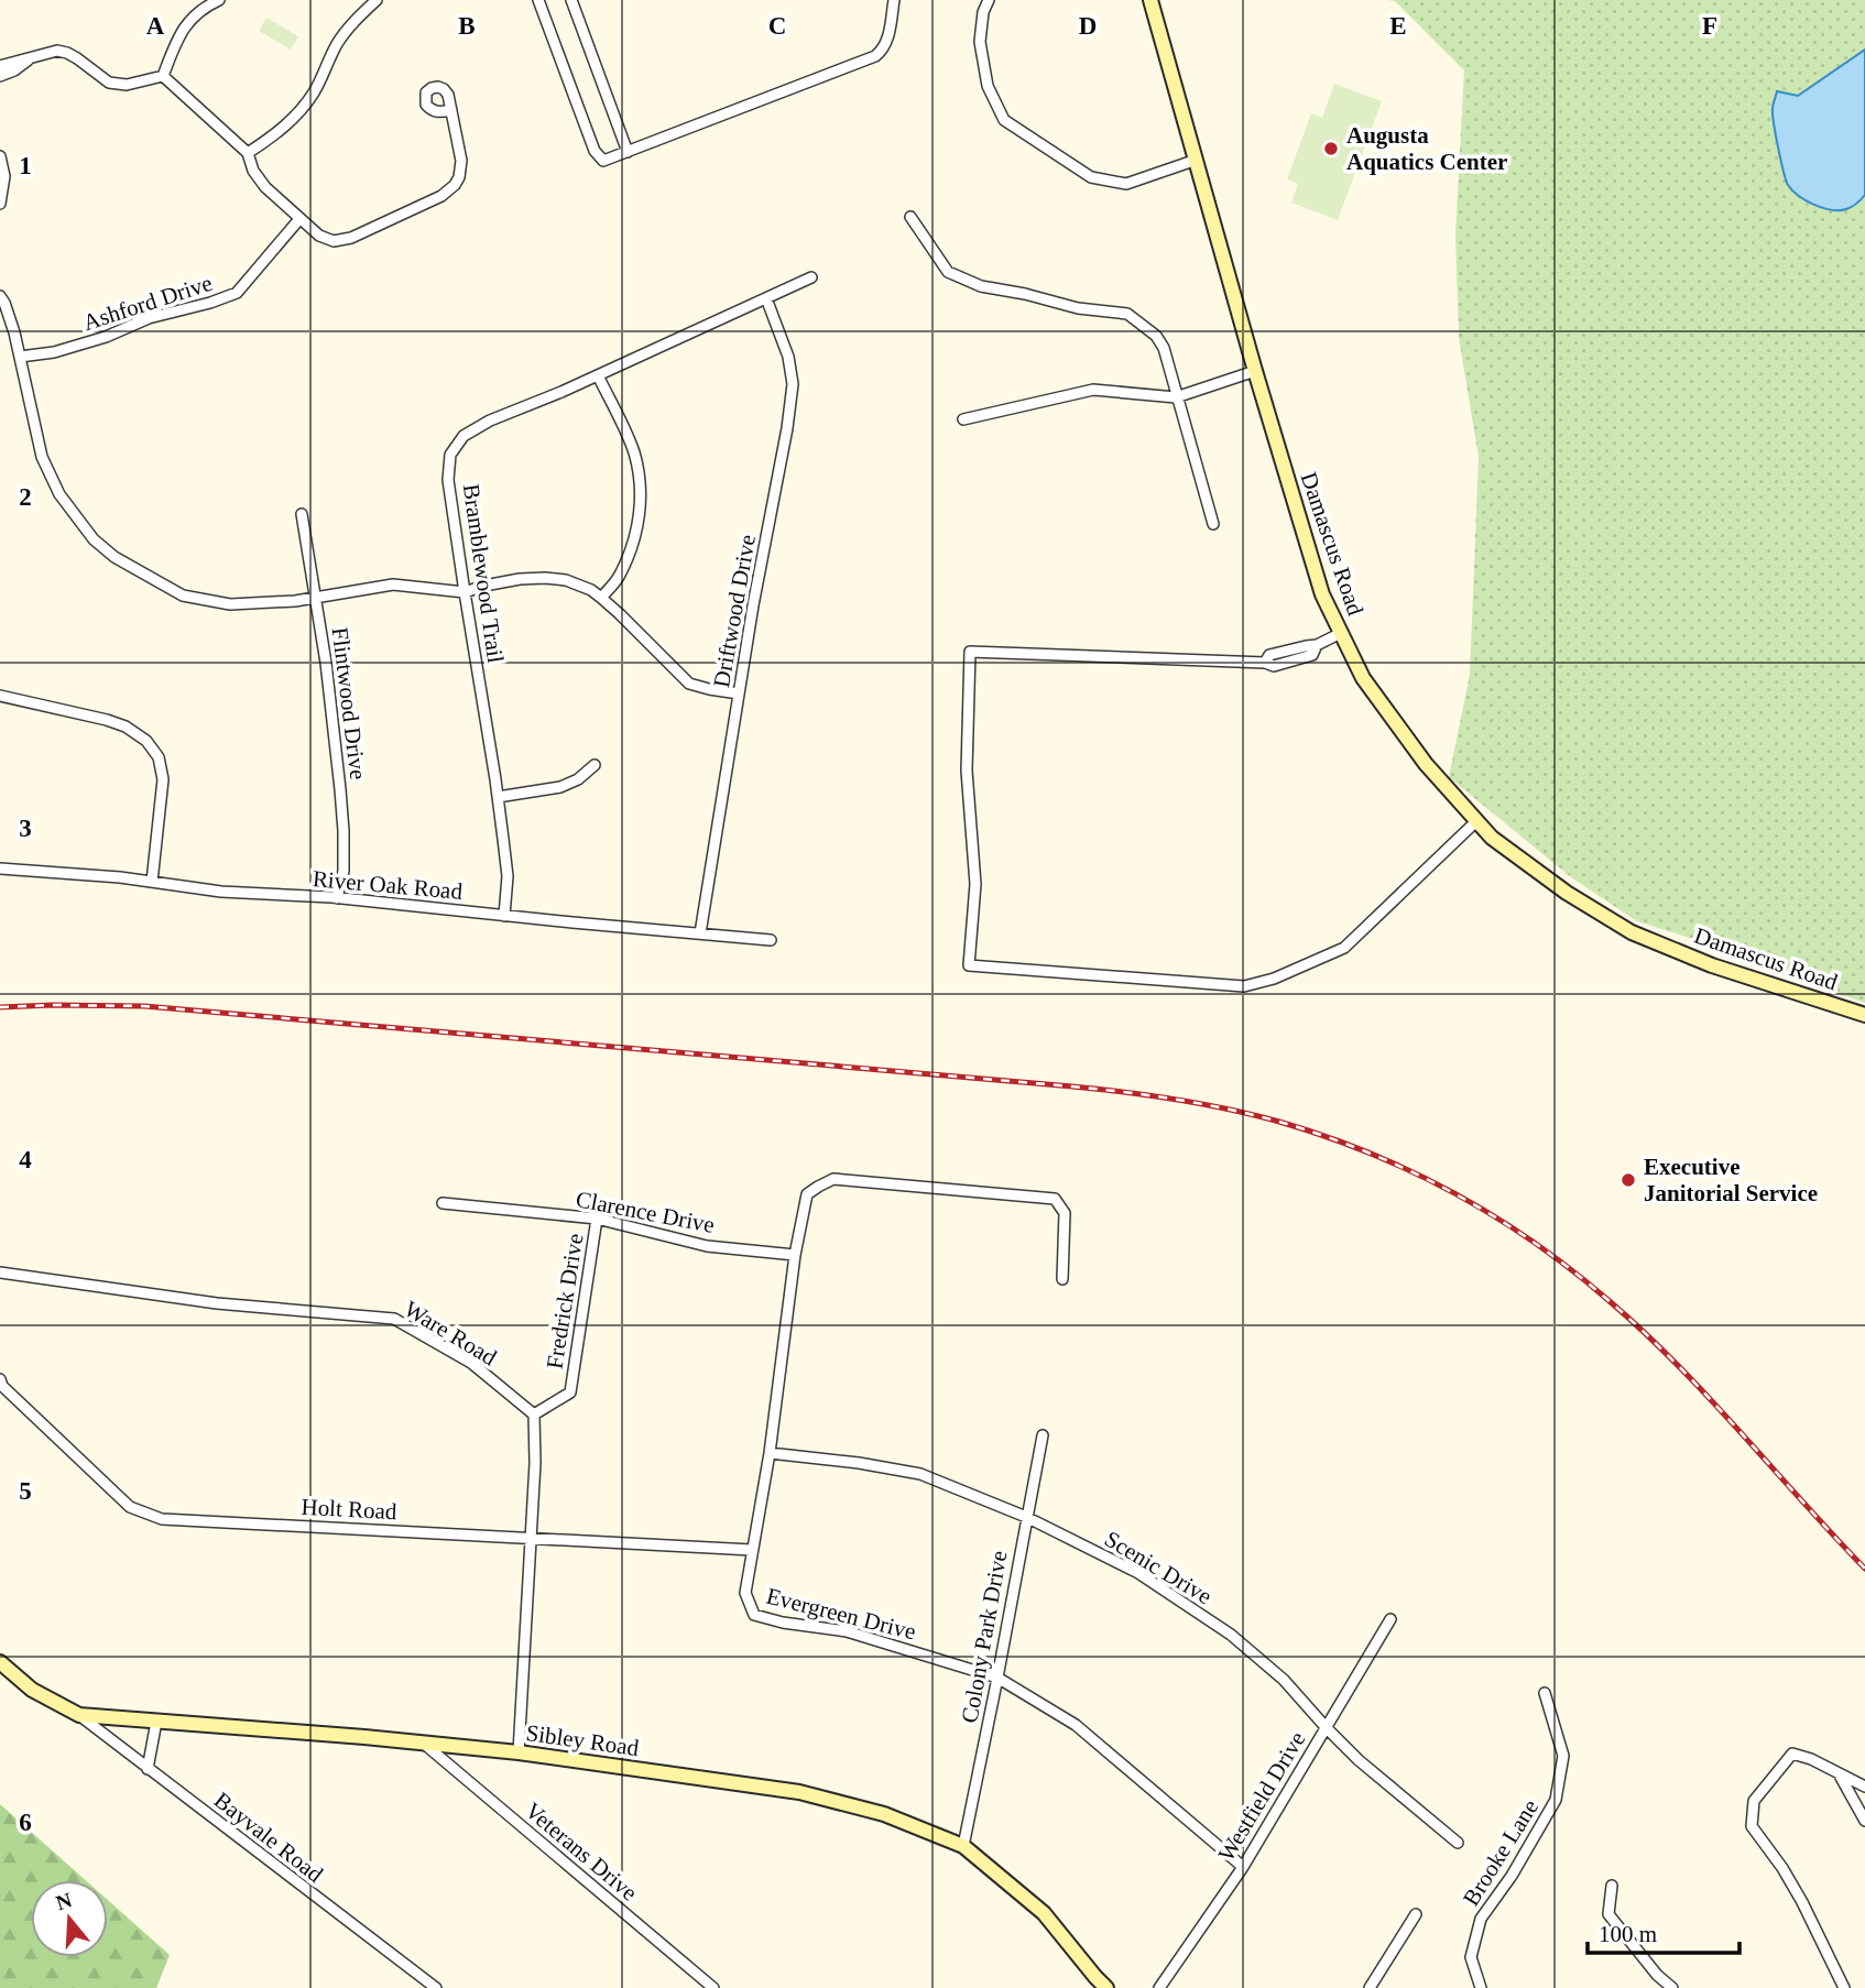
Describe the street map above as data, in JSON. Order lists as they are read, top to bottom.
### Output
{
  "streets": {
    "street": [
      "Ashford Drive",
      "Damascus Road",
      "Bramblewood Trail",
      "Driftwood Drive",
      "Flintwood Drive",
      "River Oak Road",
      "Clarence Drive",
      "Fredrick Drive",
      "Ware Road",
      "Holt Road",
      "Scenic Drive",
      "Evergreen Drive",
      "Colony Park Drive",
      "Sibley Road",
      "Westfield Drive",
      "Bayvale Road",
      "Veterans Drive",
      "Brooke Lane"
    ]
  },
  "crossings": [
    ["Bramblewood Trail", "Driftwood Drive"],
    ["Bramblewood Trail", "River Oak Road"],
    ["Driftwood Drive", "River Oak Road"],
    ["Flintwood Drive", "River Oak Road"],
    ["Clarence Drive", "Fredrick Drive"],
    ["Clarence Drive", "Evergreen Drive"],
    ["Fredrick Drive", "Ware Road"],
    ["Holt Road", "Evergreen Drive"],
    ["Scenic Drive", "Evergreen Drive"],
    ["Scenic Drive", "Colony Park Drive"],
    ["Scenic Drive", "Westfield Drive"],
    ["Evergreen Drive", "Colony Park Drive"],
    ["Evergreen Drive", "Westfield Drive"],
    ["Colony Park Drive", "Sibley Road"],
    ["Sibley Road", "Bayvale Road"],
    ["Sibley Road", "Veterans Drive"]
  ],
  "places": ["Augusta Aquatics Center", "Executive Janitorial Service"],
  "scale_bar": "100 m",
  "north": "top",
  "grid": {
    "columns": [
      "A",
      "B",
      "C",
      "D",
      "E",
      "F"
    ],
    "rows": [
      "1",
      "2",
      "3",
      "4",
      "5",
      "6"
    ]
  }
}
